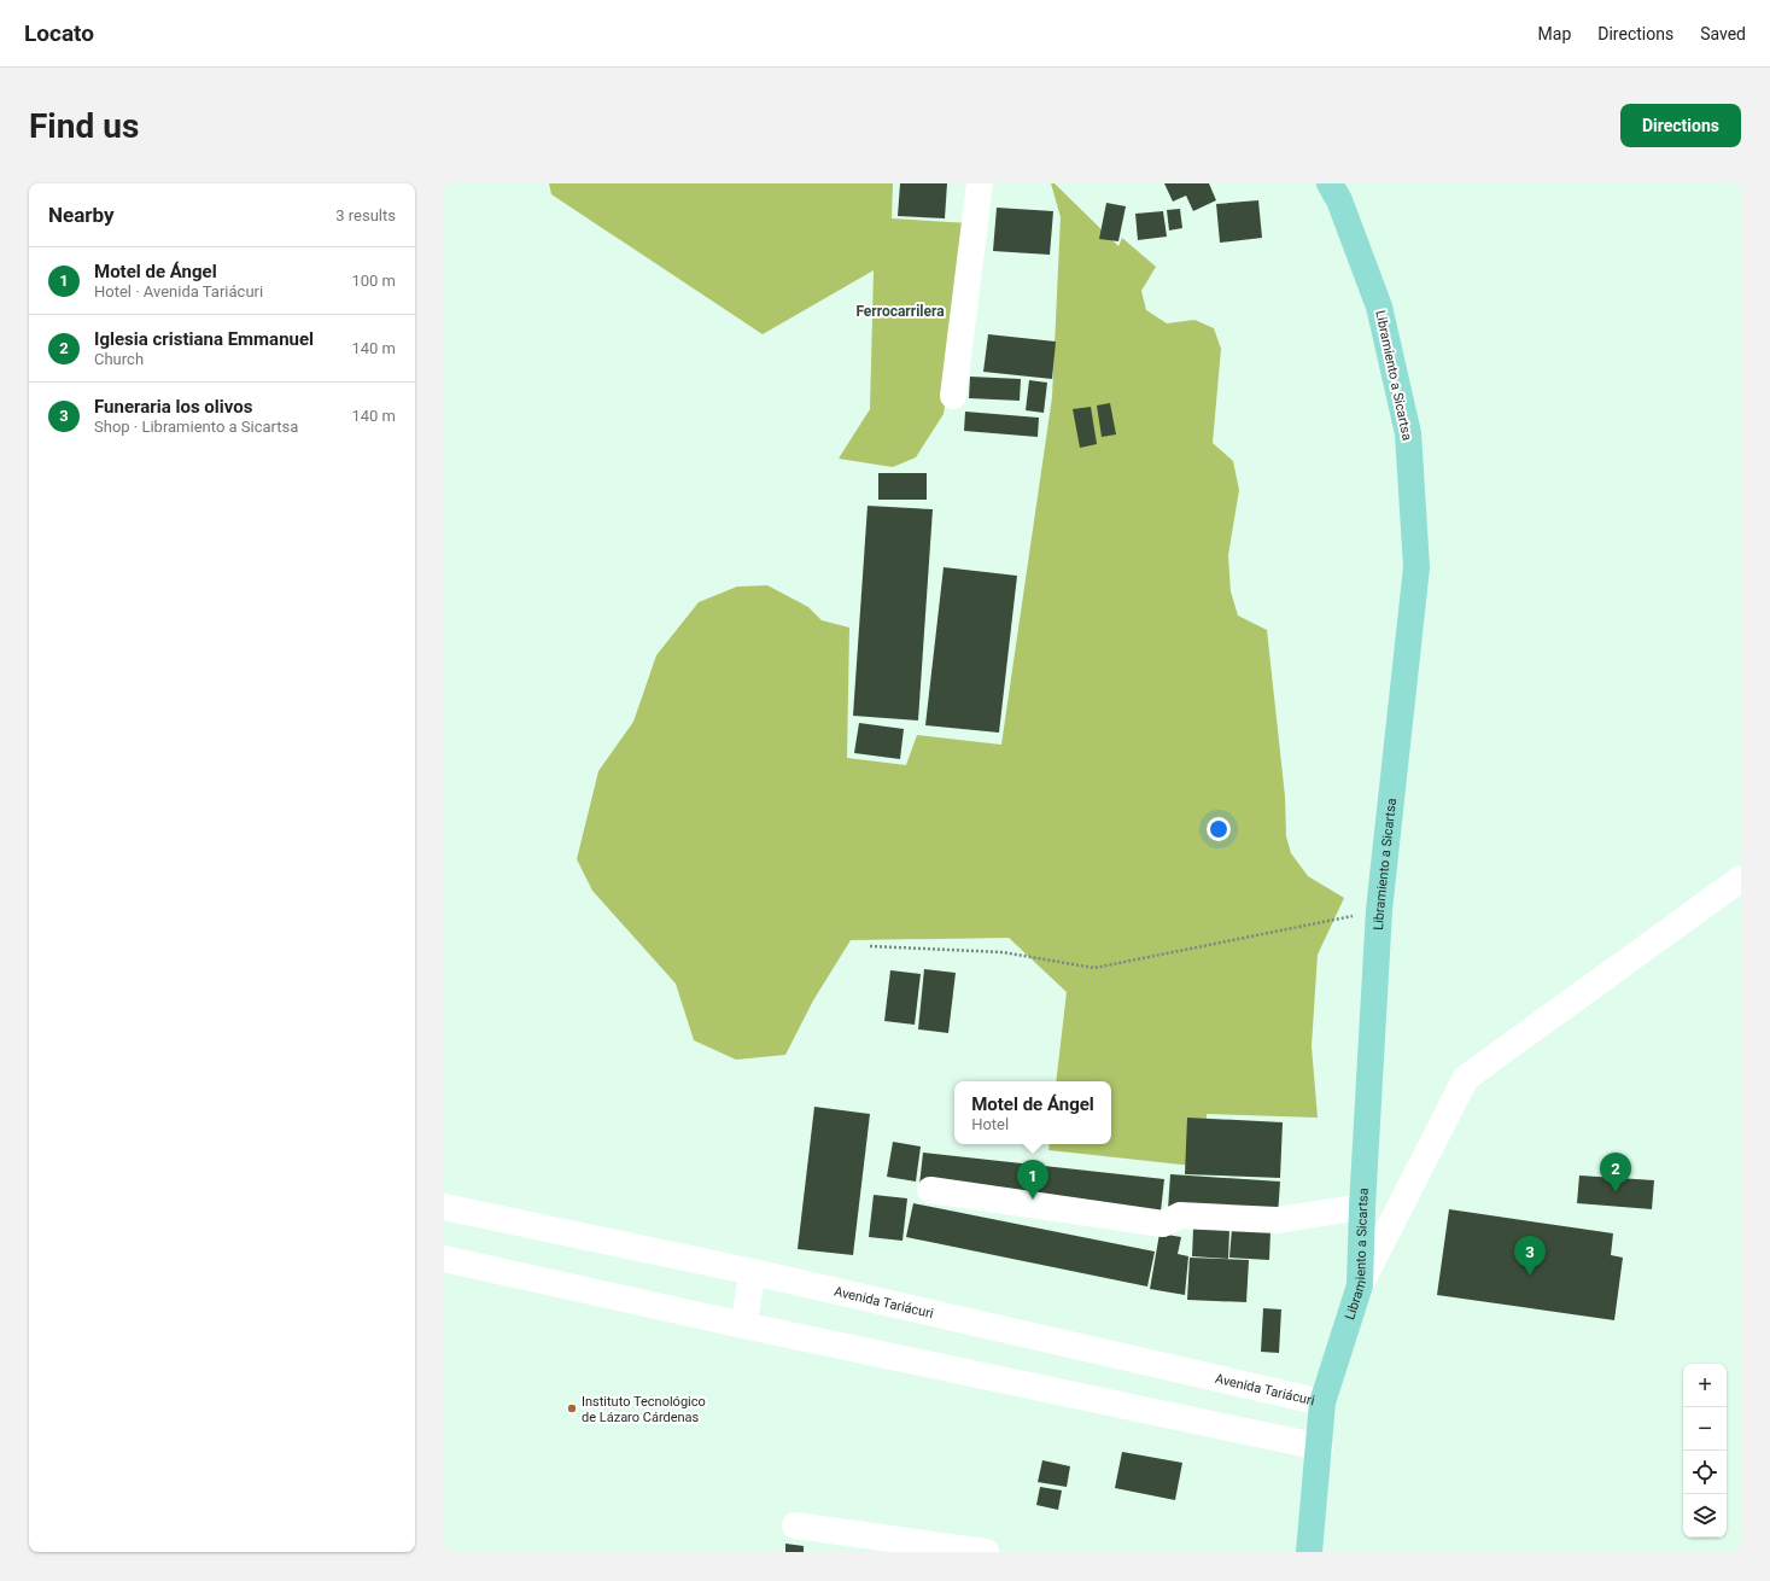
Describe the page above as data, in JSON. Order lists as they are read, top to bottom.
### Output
{
  "streets": {
    "main road": ["Libramiento a Sicartsa"],
    "street": ["Avenida Tariácuri"]
  },
  "crossings": [
    ["Libramiento a Sicartsa", "Avenida Tariácuri"]
  ],
  "districts": ["Ferrocarrilera"],
  "places": ["Instituto Tecnológico de Lázaro Cárdenas"],
  "page": {
    "header": "Locato",
    "nav": ["Map", "Directions", "Saved"],
    "buttons": "Directions",
    "title": "Find us",
    "heading": ["Nearby", "3 results"],
    "list": [
      {
        "mark": "1",
        "name": "Motel de Ángel",
        "note": "Hotel · Avenida Tariácuri",
        "value": "100 m"
      },
      {
        "mark": "2",
        "name": "Iglesia cristiana Emmanuel",
        "note": "Church",
        "value": "140 m"
      },
      {
        "mark": "3",
        "name": "Funeraria los olivos",
        "note": "Shop · Libramiento a Sicartsa",
        "value": "140 m"
      }
    ],
    "popup": ["Motel de Ángel", "Hotel"],
    "pins": ["2", "1", "3"],
    "map_buttons": ["+", "−"]
  }
}
